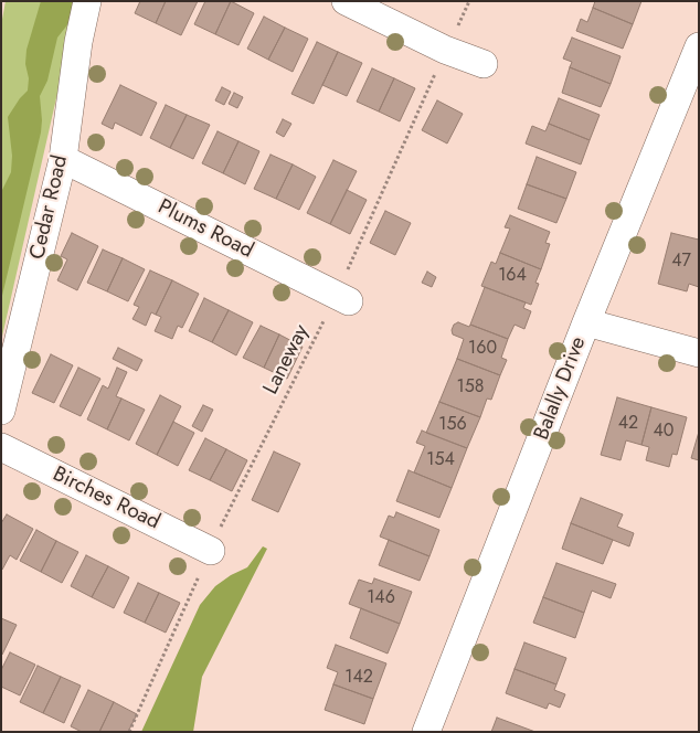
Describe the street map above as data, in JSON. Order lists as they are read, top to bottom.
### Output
{
  "streets": {
    "street": [
      "Cedar Road",
      "Plums Road",
      "Balally Drive",
      "Birches Road"
    ],
    "path": ["Laneway"]
  },
  "crossings": [
    ["Cedar Road", "Plums Road"],
    ["Plums Road", "Laneway"],
    ["Laneway", "Birches Road"]
  ],
  "house_numbers": [
    "47",
    "164",
    "160",
    "158",
    "42",
    "156",
    "40",
    "154",
    "146",
    "142"
  ]
}
